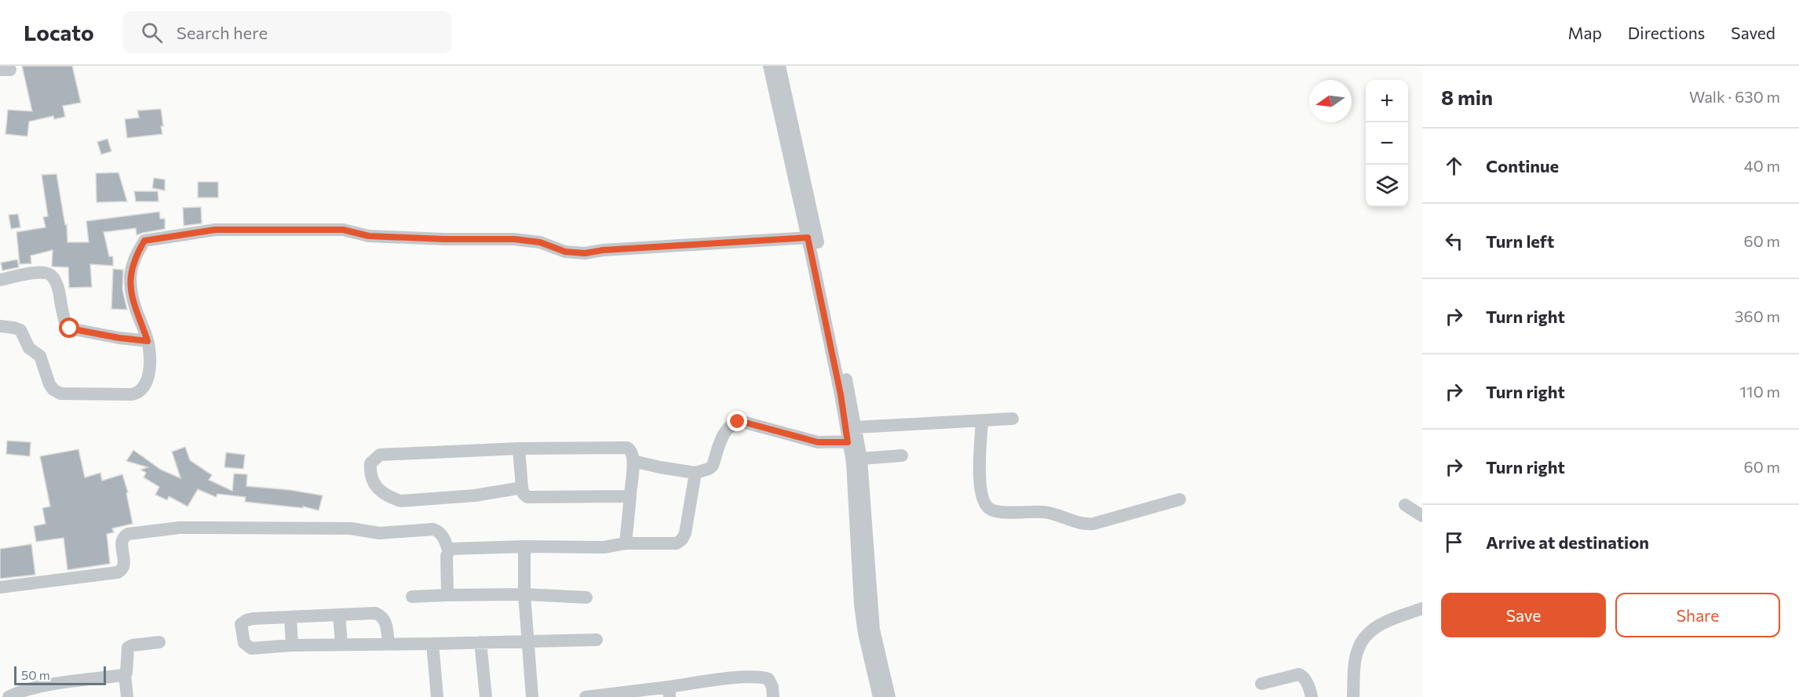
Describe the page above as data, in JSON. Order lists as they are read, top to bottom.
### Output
{
  "scale_bar": "50 m",
  "north": "left",
  "page": {
    "header": "Locato",
    "search": "Search here",
    "nav": ["Map", "Directions", "Saved"],
    "heading": ["8 min", "Walk · 630 m"],
    "map_buttons": ["+", "−"],
    "list": [
      ["Continue", "40 m"],
      ["Turn left", "60 m"],
      ["Turn right", "360 m"],
      ["Turn right", "110 m"],
      ["Turn right", "60 m"],
      "Arrive at destination"
    ],
    "buttons": ["Save", "Share"],
    "scale": "50 m"
  }
}
